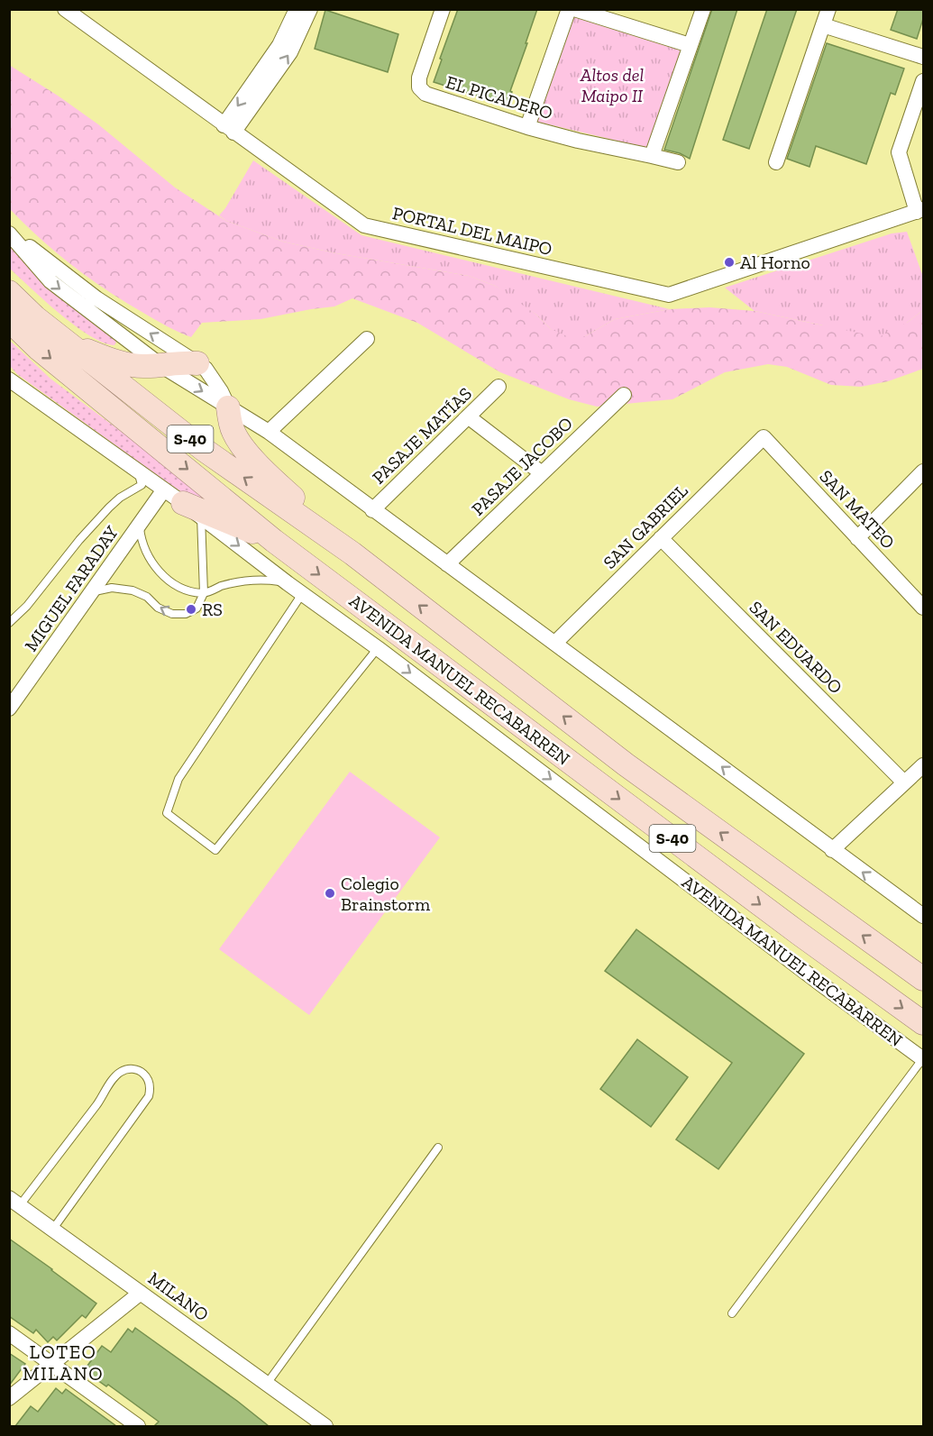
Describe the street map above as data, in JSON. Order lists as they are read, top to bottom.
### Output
{
  "streets": {
    "main road": ["S-40", "AVENIDA MANUEL RECABARREN"],
    "street": [
      "EL PICADERO",
      "PORTAL DEL MAIPO",
      "PASAJE MATÍAS",
      "PASAJE JACOBO",
      "SAN MATEO",
      "SAN GABRIEL",
      "MIGUEL FARADAY",
      "SAN EDUARDO",
      "MILANO"
    ]
  },
  "crossings": [
    ["SAN MATEO", "SAN GABRIEL"],
    ["SAN GABRIEL", "SAN EDUARDO"],
    ["MIGUEL FARADAY", "AVENIDA MANUEL RECABARREN"]
  ],
  "districts": ["LOTEO MILANO"],
  "parks": ["Altos del Maipo II"],
  "places": ["Al Horno", "RS", "Colegio Brainstorm"]
}
